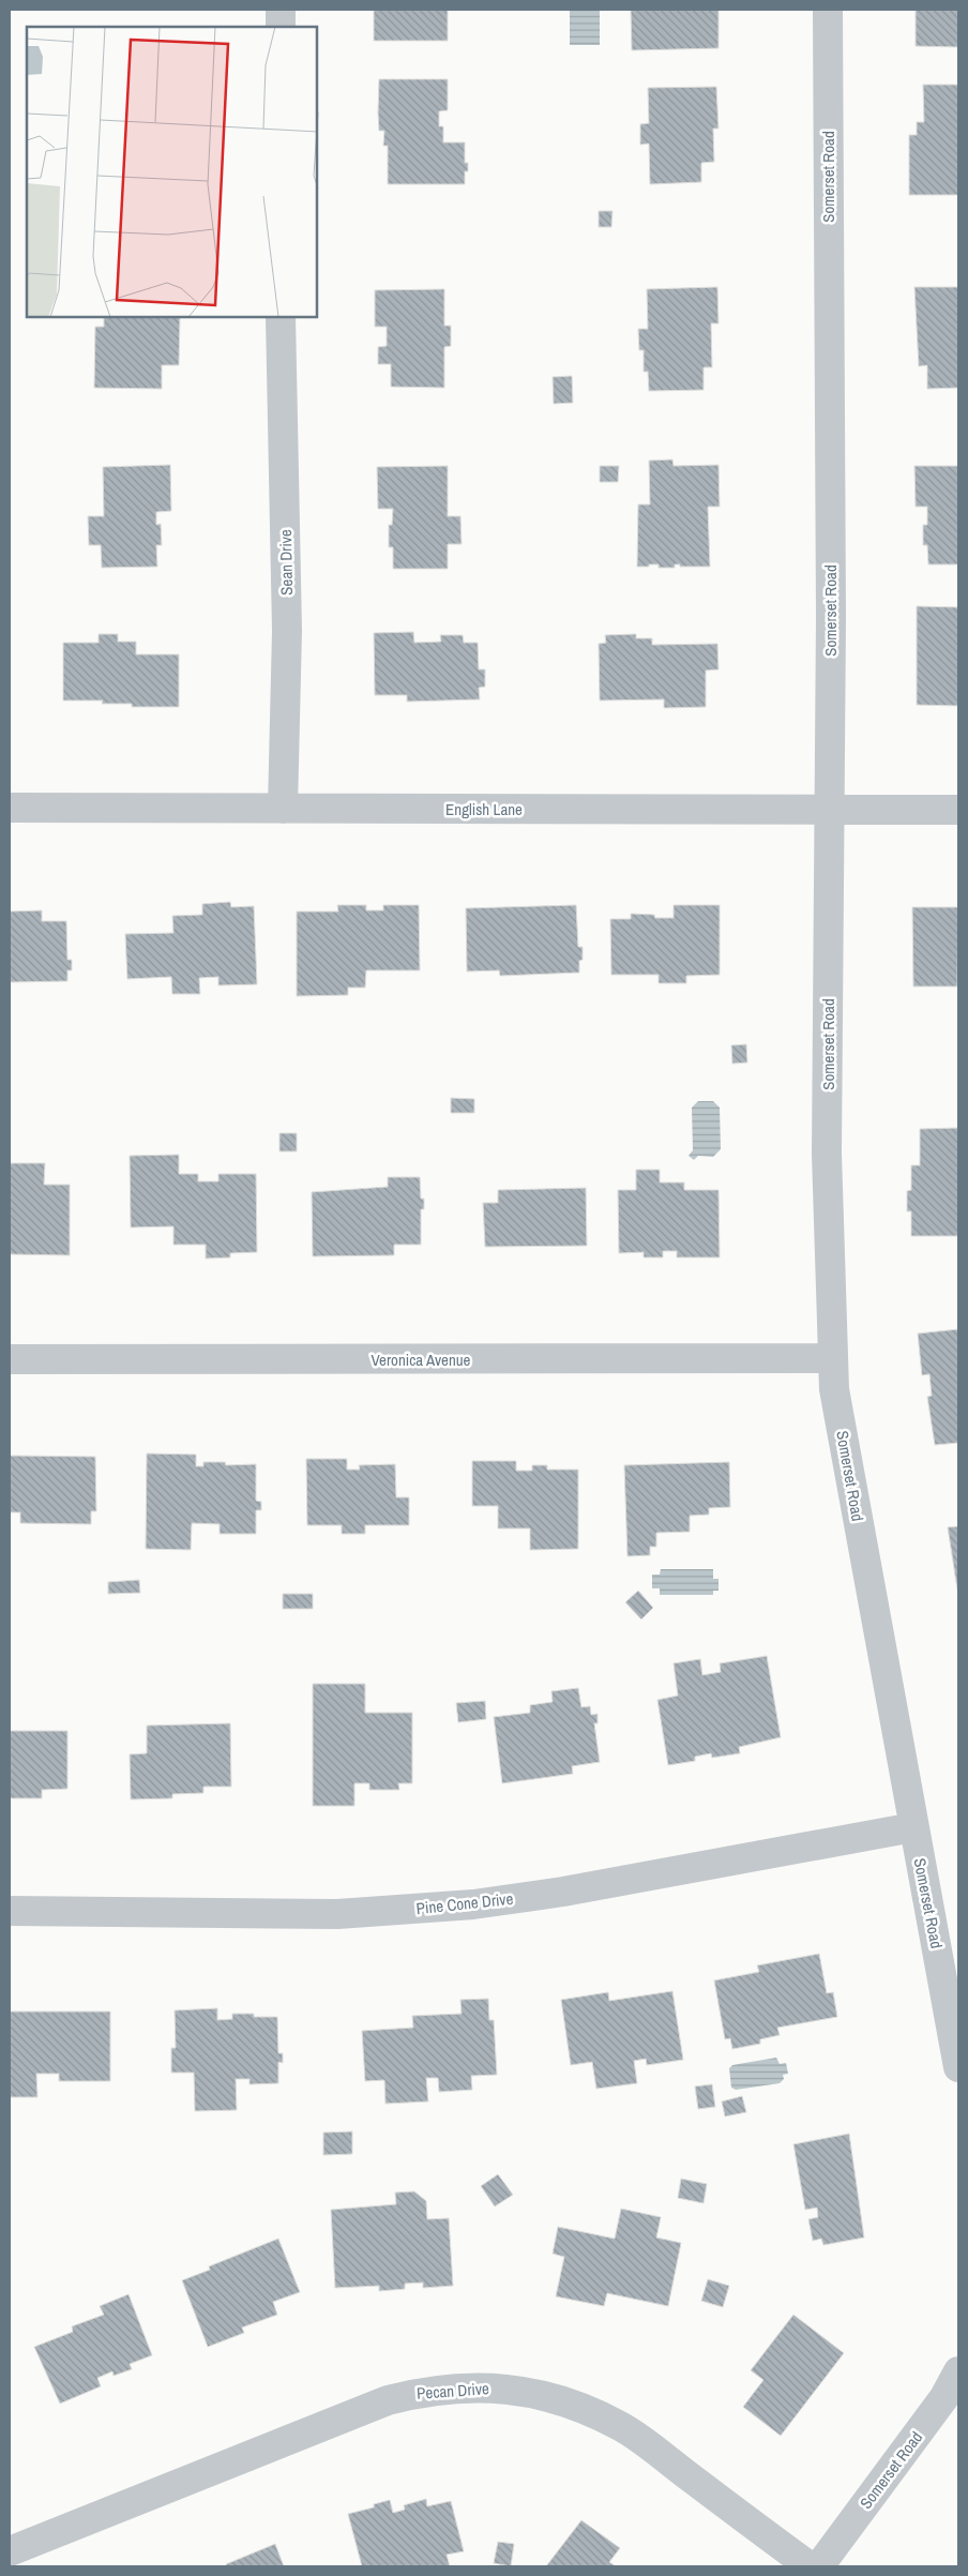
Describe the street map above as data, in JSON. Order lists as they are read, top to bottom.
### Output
{
  "streets": {
    "street": [
      "Somerset Road",
      "Sean Drive",
      "English Lane",
      "Veronica Avenue",
      "Pine Cone Drive",
      "Pecan Drive"
    ]
  },
  "crossings": [
    ["Somerset Road", "English Lane"],
    ["Somerset Road", "Veronica Avenue"],
    ["Somerset Road", "Pine Cone Drive"],
    ["Sean Drive", "English Lane"]
  ]
}
